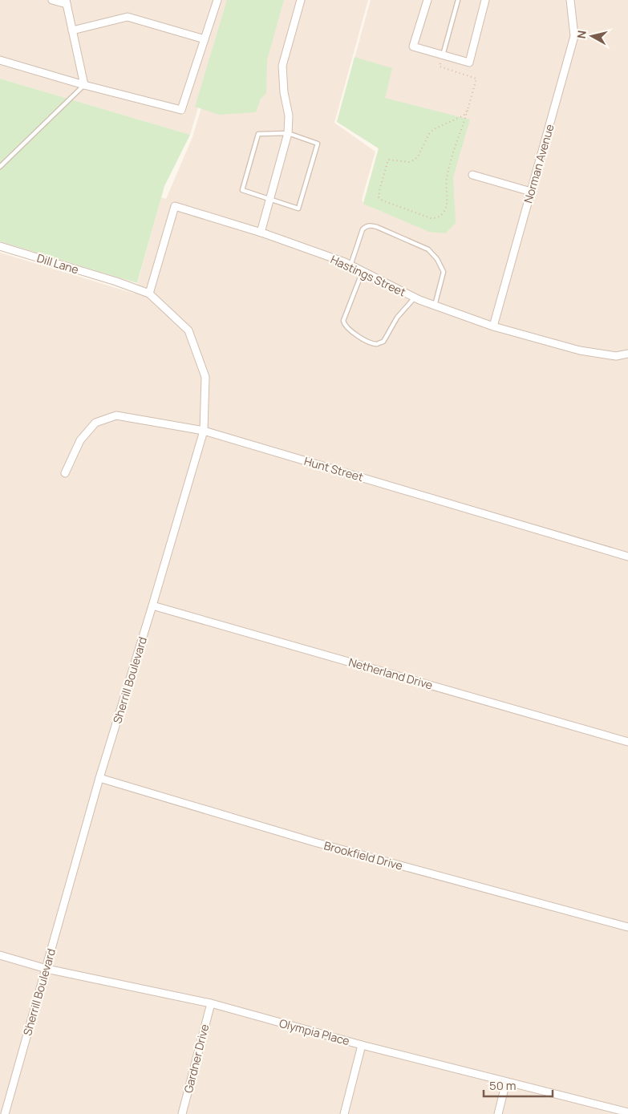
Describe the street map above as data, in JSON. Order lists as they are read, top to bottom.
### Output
{
  "streets": {
    "street": [
      "Norman Avenue",
      "Dill Lane",
      "Hastings Street",
      "Hunt Street",
      "Netherland Drive",
      "Sherrill Boulevard",
      "Brookfield Drive",
      "Olympia Place",
      "Gardner Drive"
    ]
  },
  "crossings": [
    ["Norman Avenue", "Hastings Street"],
    ["Dill Lane", "Sherrill Boulevard"],
    ["Hastings Street", "Sherrill Boulevard"],
    ["Hunt Street", "Sherrill Boulevard"],
    ["Netherland Drive", "Sherrill Boulevard"],
    ["Sherrill Boulevard", "Brookfield Drive"],
    ["Sherrill Boulevard", "Olympia Place"],
    ["Olympia Place", "Gardner Drive"]
  ],
  "scale_bar": "50 m",
  "north": "left"
}
